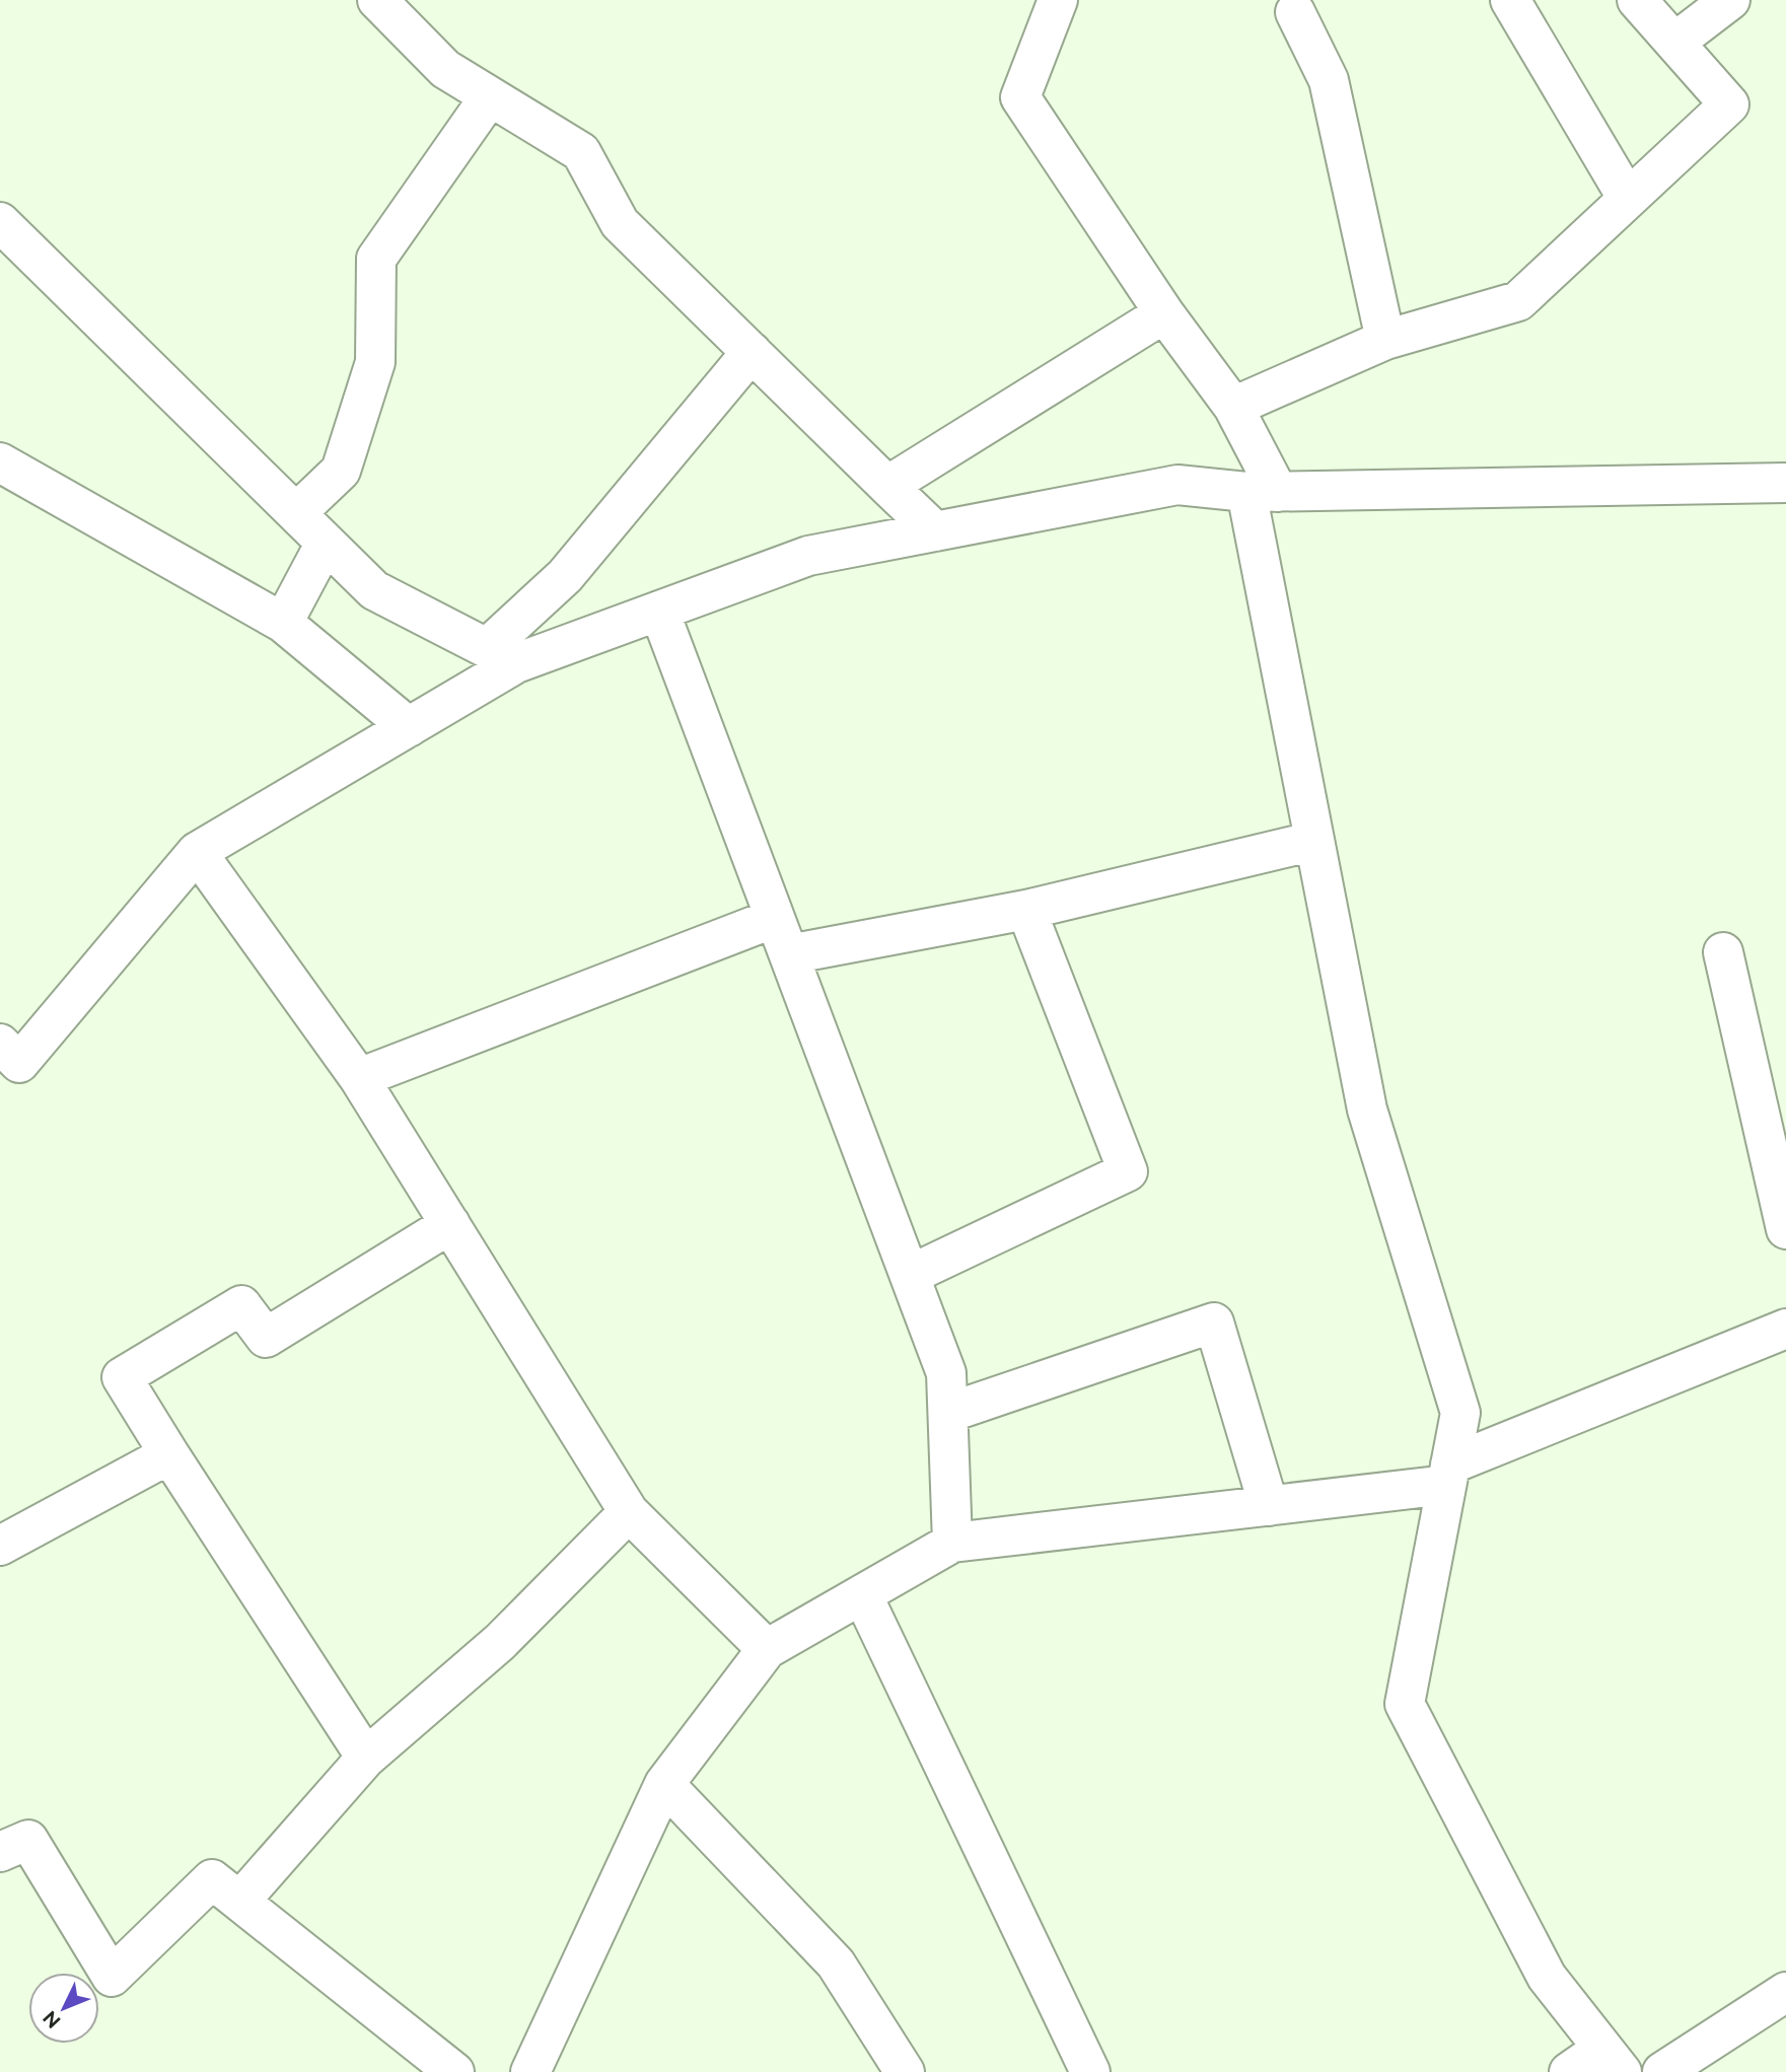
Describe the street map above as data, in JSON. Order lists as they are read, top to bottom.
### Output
{
  "north": "bottom left"
}
